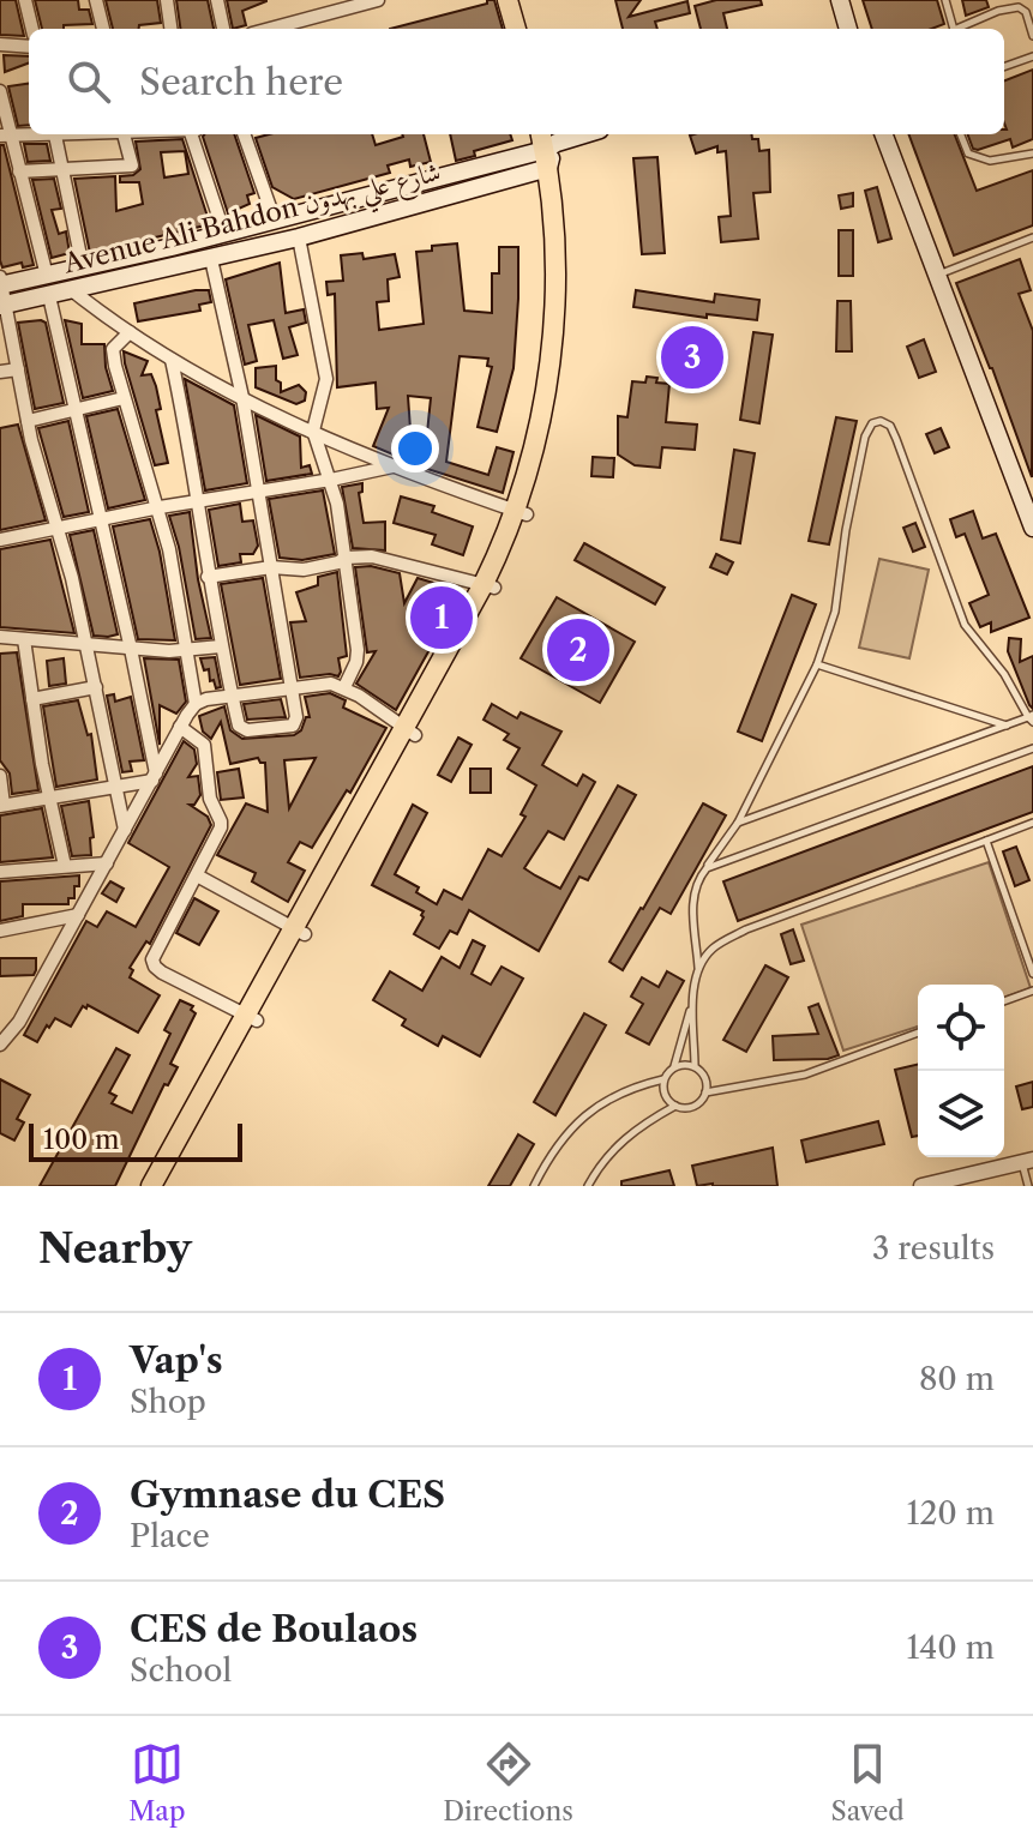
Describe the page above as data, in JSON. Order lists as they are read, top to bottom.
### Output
{
  "streets": {
    "main road": ["Avenue Ali Bahdon شارع علي بهدون"]
  },
  "scale_bar": "100 m",
  "page": {
    "search": "Search here",
    "pins": ["3", "1", "2"],
    "scale": "100 m",
    "heading": ["Nearby", "3 results"],
    "list": [
      {
        "mark": "1",
        "name": "Vap's",
        "note": "Shop",
        "value": "80 m"
      },
      {
        "mark": "2",
        "name": "Gymnase du CES",
        "note": "Place",
        "value": "120 m"
      },
      {
        "mark": "3",
        "name": "CES de Boulaos",
        "note": "School",
        "value": "140 m"
      }
    ],
    "nav": ["Map", "Directions", "Saved"]
  }
}
